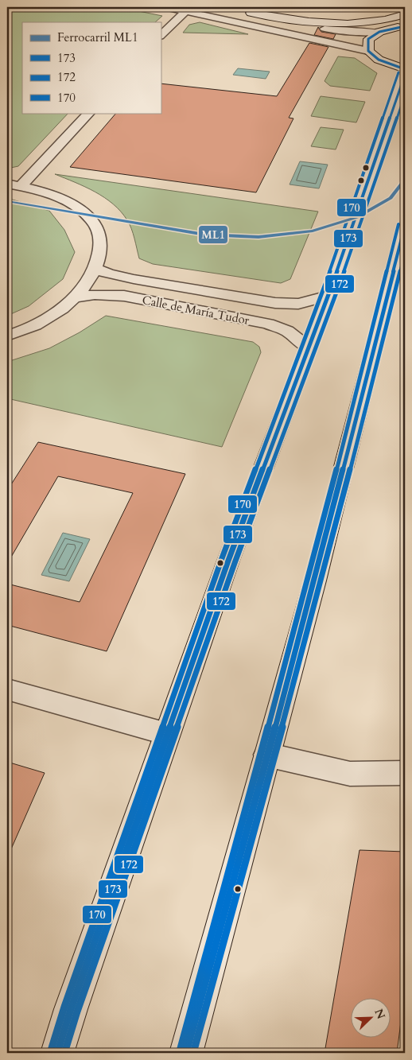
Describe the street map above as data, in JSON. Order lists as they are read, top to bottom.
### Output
{
  "streets": {
    "street": ["Calle de María Tudor"]
  },
  "lines": [
    "transit line 173",
    "transit line 170",
    "transit line 172",
    "rail line ML1"
  ],
  "legend": [
    "Ferrocarril ML1",
    "173",
    "172",
    "170"
  ],
  "north": "top right"
}
